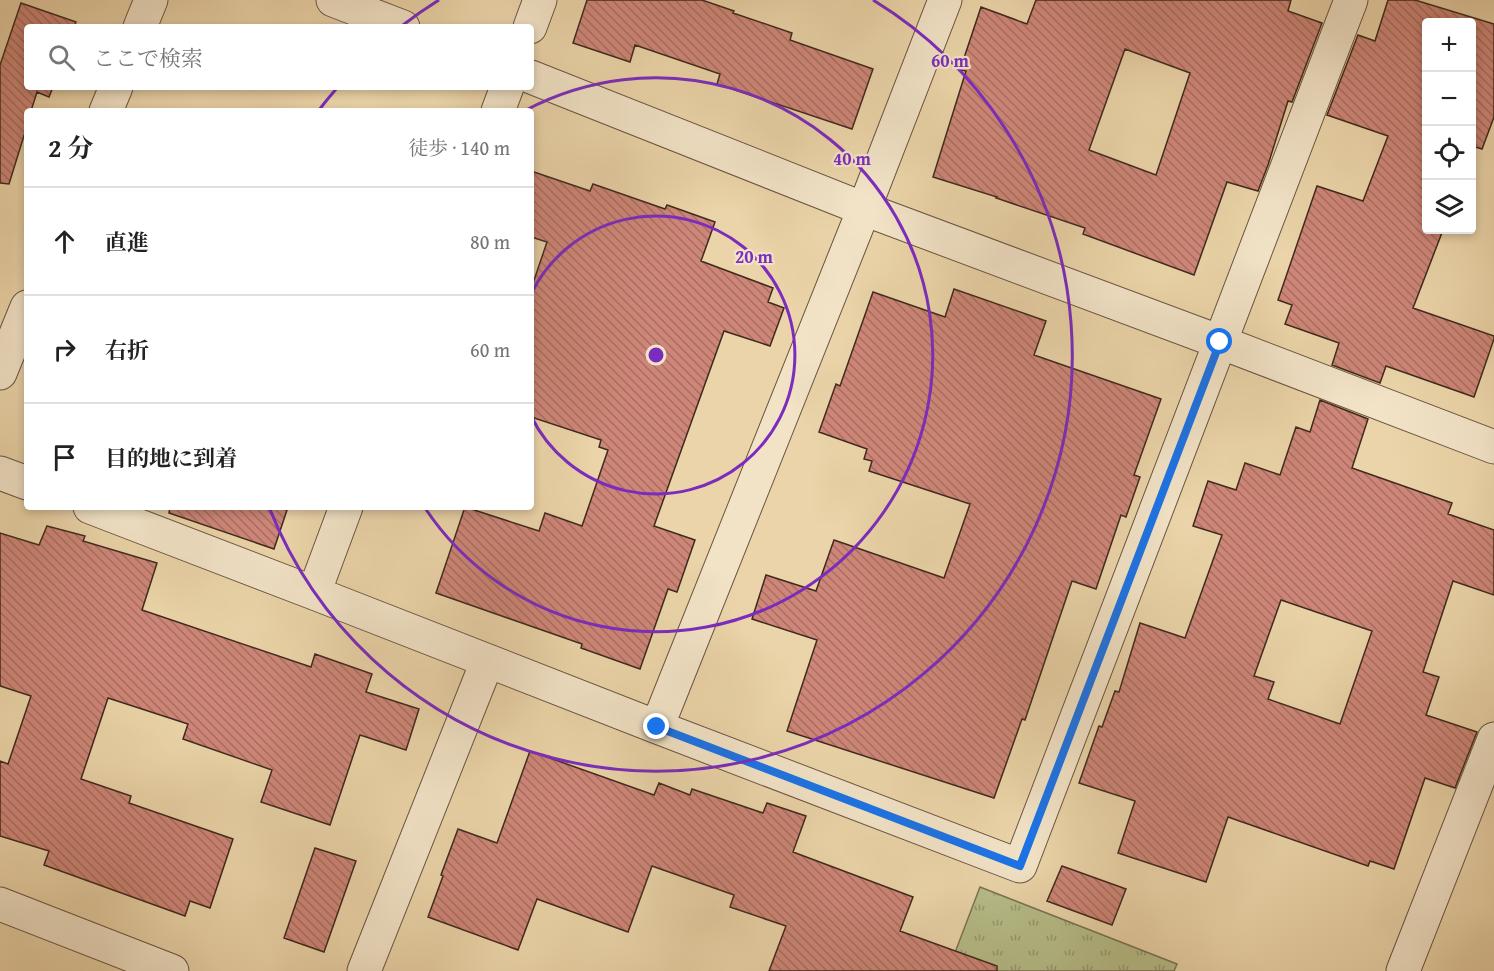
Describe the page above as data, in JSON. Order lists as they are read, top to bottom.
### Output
{
  "page": {
    "map_buttons": ["+", "−"],
    "search": "ここで検索",
    "heading": ["2 分", "徒歩 · 140 m"],
    "list": [
      ["直進", "80 m"],
      ["右折", "60 m"],
      "目的地に到着"
    ]
  },
  "rings": ["60 m", "40 m", "20 m"]
}
